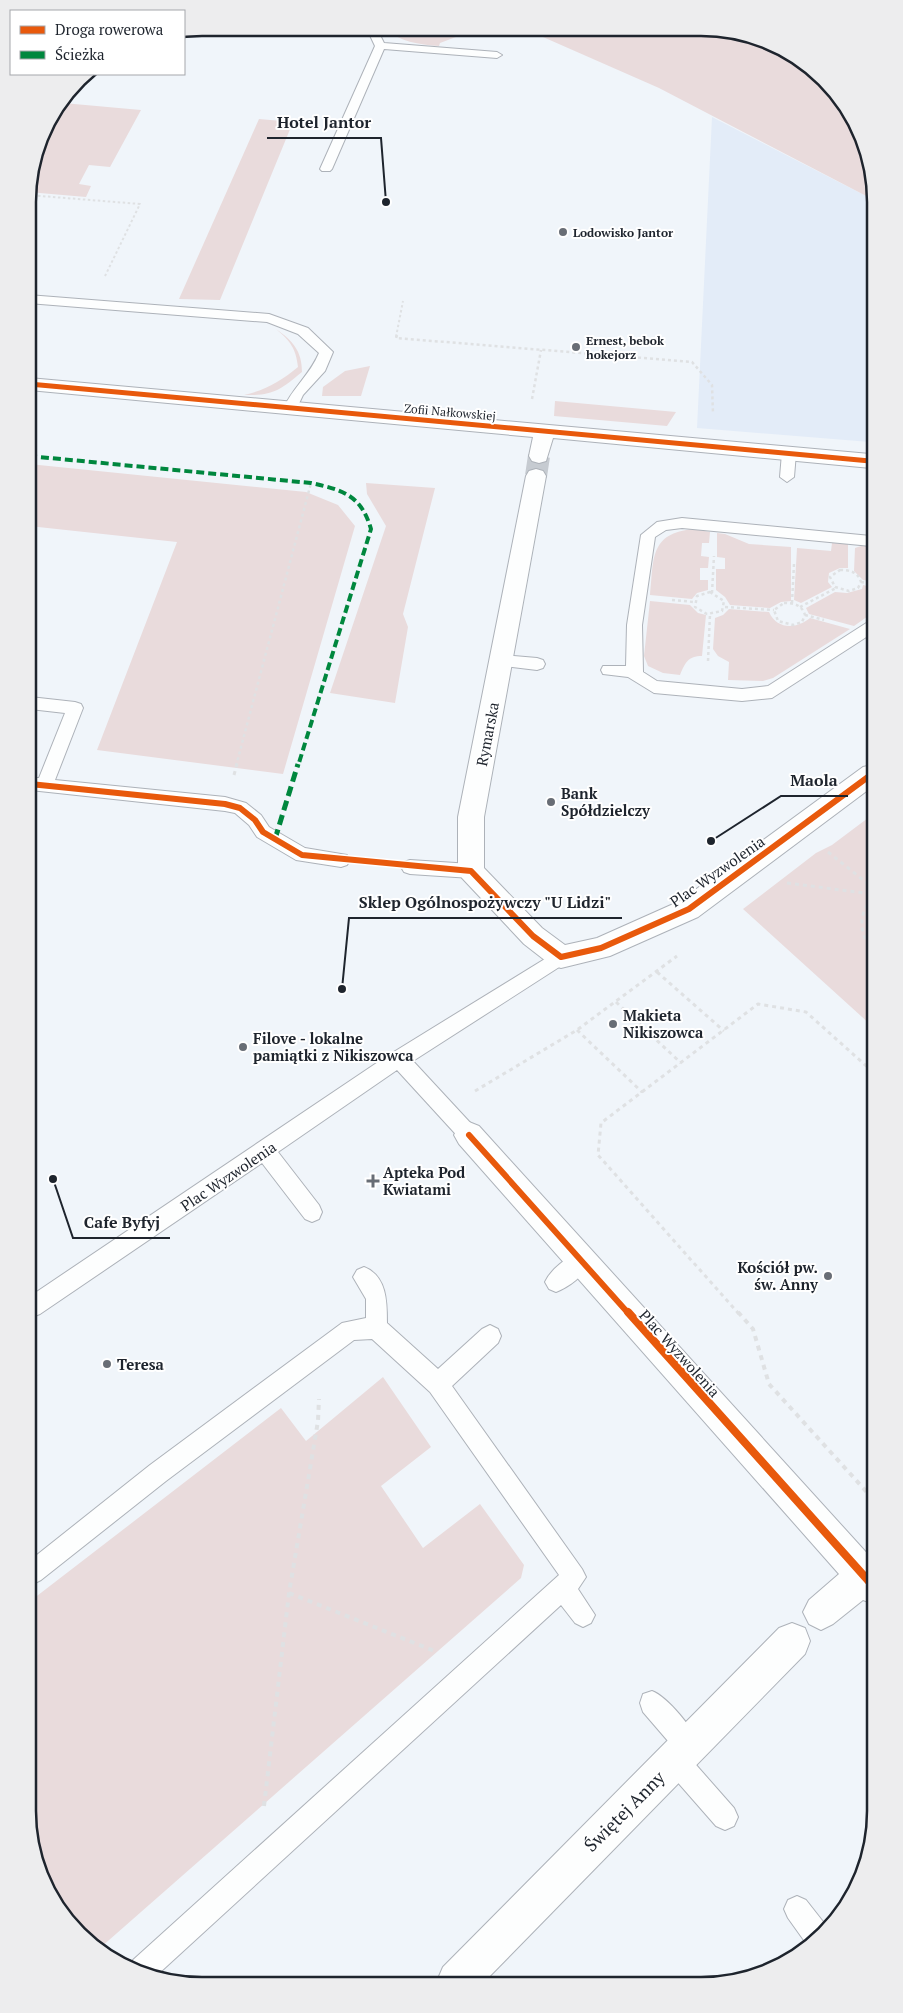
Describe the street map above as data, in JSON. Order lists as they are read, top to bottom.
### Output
{
  "streets": {
    "street": [
      "Zofii Nałkowskiej",
      "Rymarska",
      "Plac Wyzwolenia",
      "Świętej Anny"
    ]
  },
  "crossings": [
    ["Zofii Nałkowskiej", "Rymarska"]
  ],
  "places": {
    "other": [
      "Hotel Jantor",
      "Lodowisko Jantor",
      "Ernest, bebok hokejorz",
      "Bank Spółdzielczy",
      "Maola",
      "Sklep Ogólnospożywczy \"U Lidzi\"",
      "Makieta Nikiszowca",
      "Filove - lokalne pamiątki z Nikiszowca",
      "Cafe Byfyj",
      "Kościół pw. św. Anny",
      "Teresa"
    ],
    "health": ["Apteka Pod Kwiatami"]
  },
  "legend": ["Droga rowerowa", "Ścieżka"]
}
